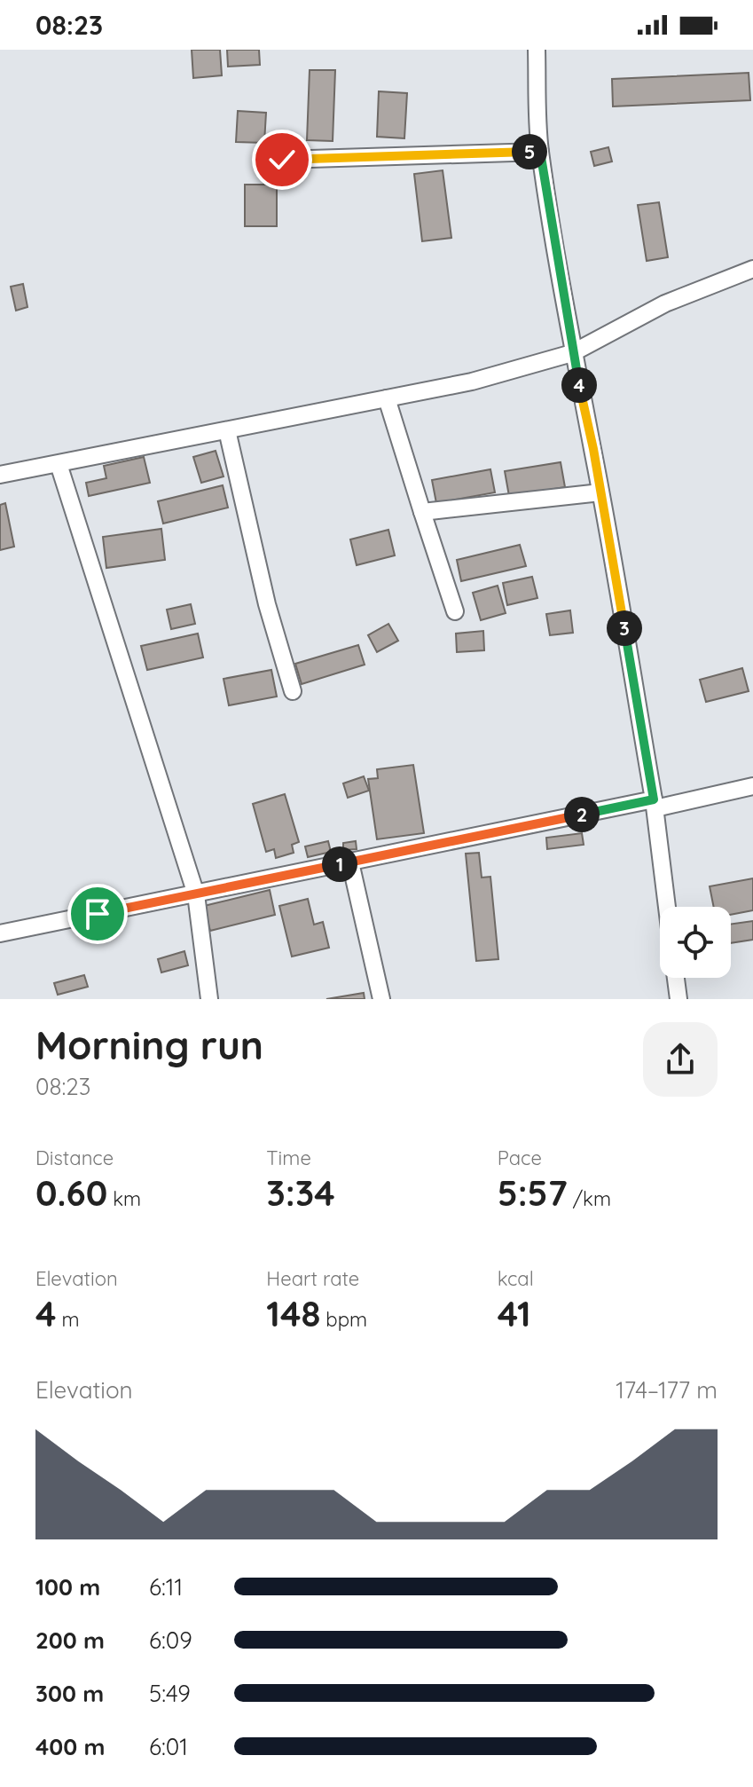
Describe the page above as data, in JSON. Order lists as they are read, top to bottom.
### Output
{
  "page": {
    "status": "08:23",
    "pins": [
      "5",
      "4",
      "3",
      "2",
      "1"
    ],
    "heading": ["Morning run", "08:23"],
    "stats": [
      ["Distance", "0.60 km"],
      ["Time", "3:34"],
      ["Pace", "5:57 /km"],
      ["Elevation", "4 m"],
      ["Heart rate", "148 bpm"],
      ["kcal", "41"]
    ],
    "chart": ["Elevation", "174–177 m"],
    "list": [
      {
        "name": "100 m",
        "note": "6:11"
      },
      {
        "name": "200 m",
        "note": "6:09"
      },
      {
        "name": "300 m",
        "note": "5:49"
      },
      {
        "name": "400 m",
        "note": "6:01"
      }
    ]
  }
}
